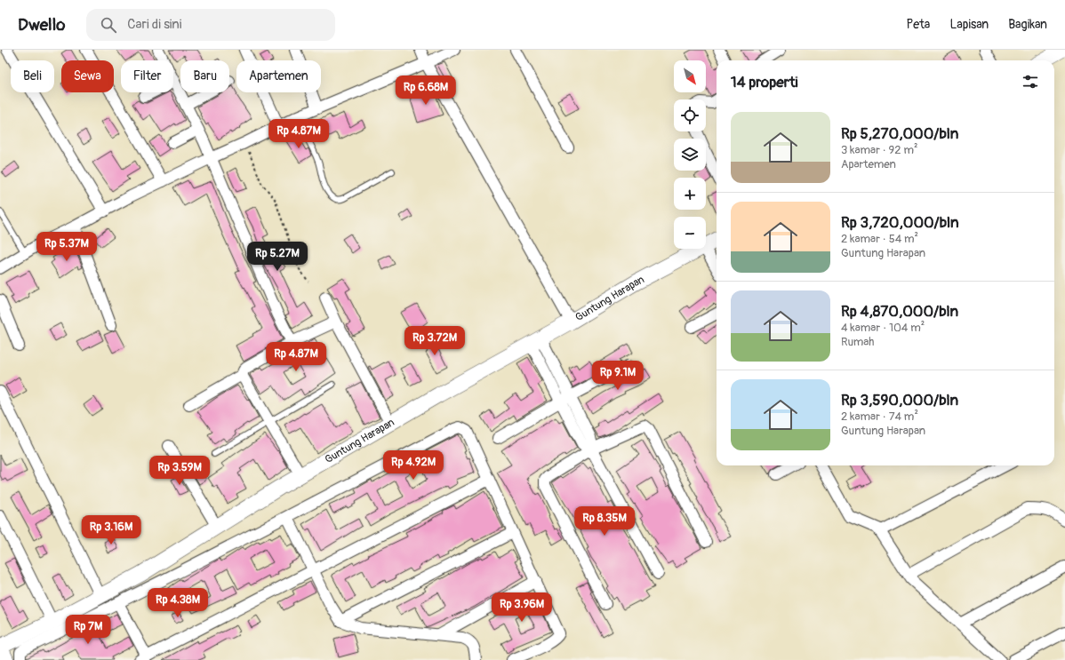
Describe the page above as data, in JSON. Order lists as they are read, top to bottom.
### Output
{
  "streets": {
    "street": ["Guntung Harapan"]
  },
  "north": "bottom right",
  "page": {
    "header": "Dwello",
    "search": "Cari di sini",
    "nav": ["Peta", "Lapisan", "Bagikan"],
    "map_buttons": ["+", "−"],
    "chip": [
      "Beli",
      "Sewa",
      "Filter",
      "Baru",
      "Apartemen"
    ],
    "heading": "14 properti",
    "price": [
      "Rp 6.68M",
      "Rp 4.87M",
      "Rp 5.37M",
      "Rp 5.27M",
      "Rp 3.72M",
      "Rp 4.87M",
      "Rp 9.1M",
      "Rp 4.92M",
      "Rp 3.59M",
      "Rp 8.35M",
      "Rp 3.16M",
      "Rp 4.38M",
      "Rp 3.96M",
      "Rp 7M"
    ],
    "list": [
      {
        "name": "Rp 5,270,000/bln",
        "note": "3 kamar · 92 m² · Apartemen"
      },
      {
        "name": "Rp 3,720,000/bln",
        "note": "2 kamar · 54 m² · Guntung Harapan"
      },
      {
        "name": "Rp 4,870,000/bln",
        "note": "4 kamar · 104 m² · Rumah"
      },
      {
        "name": "Rp 3,590,000/bln",
        "note": "2 kamar · 74 m² · Guntung Harapan"
      }
    ]
  }
}
